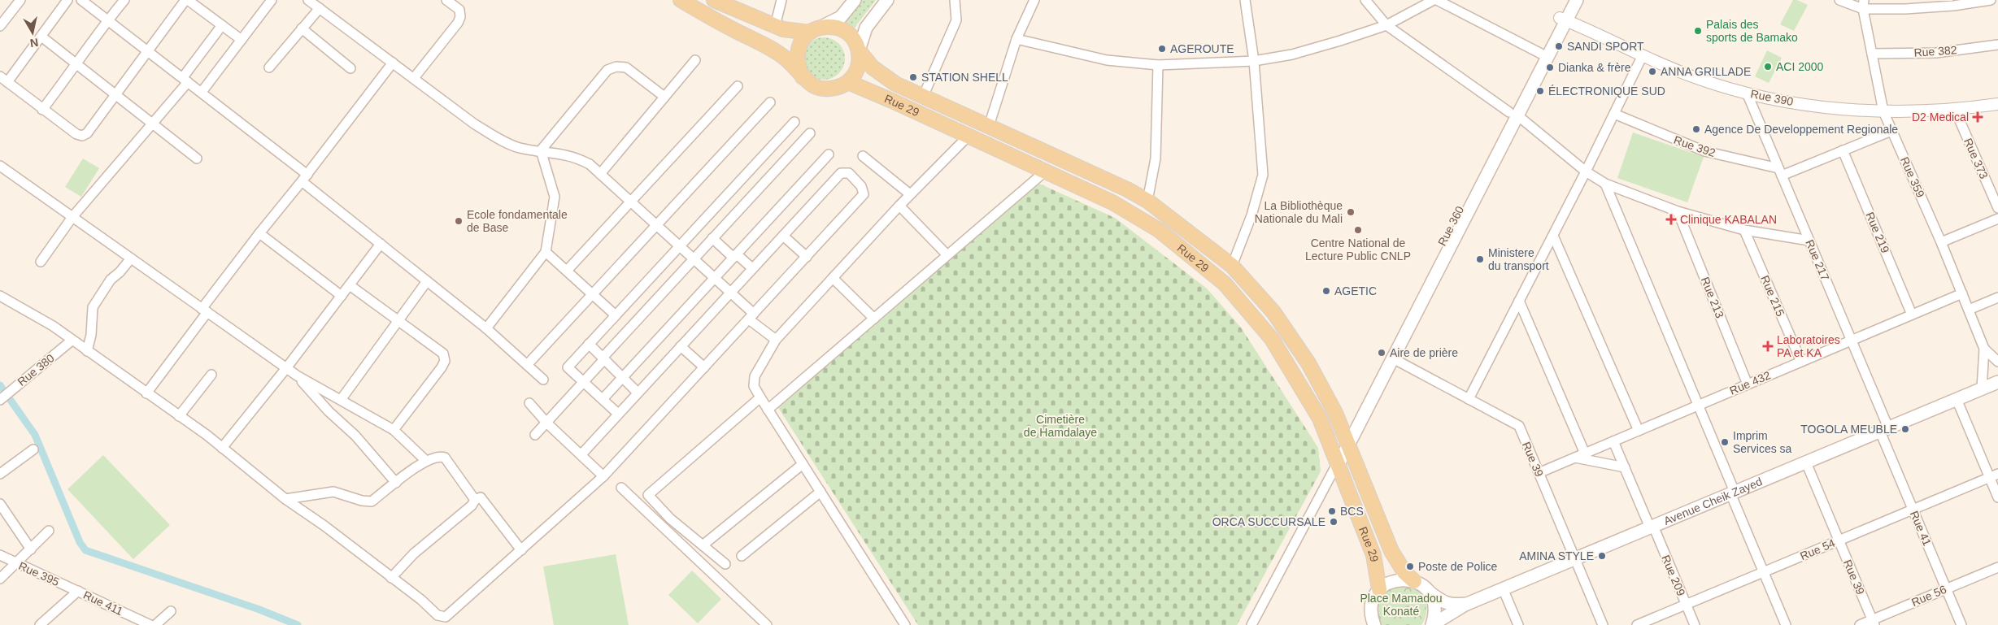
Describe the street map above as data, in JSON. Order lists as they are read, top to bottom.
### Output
{
  "streets": {
    "main road": ["Rue 29", "Rue 360", "Avenue Cheik Zayed"],
    "street": [
      "Rue 382",
      "Rue 390",
      "Rue 392",
      "Rue 373",
      "Rue 359",
      "Rue 219",
      "Rue 217",
      "Rue 215",
      "Rue 213",
      "Rue 380",
      "Rue 432",
      "Rue 39",
      "Rue 41",
      "Rue 54",
      "Rue 395",
      "Rue 209",
      "Rue 56",
      "Rue 411"
    ]
  },
  "crossings": [
    ["Rue 382", "Rue 359"],
    ["Rue 390", "Rue 373"],
    ["Rue 390", "Rue 359"],
    ["Rue 390", "Rue 360"],
    ["Rue 390", "Rue 217"],
    ["Rue 29", "Rue 360"],
    ["Rue 392", "Rue 217"],
    ["Rue 359", "Rue 432"],
    ["Rue 219", "Rue 432"],
    ["Rue 217", "Rue 432"],
    ["Rue 217", "Avenue Cheik Zayed"],
    ["Rue 217", "Rue 41"],
    ["Rue 215", "Rue 432"],
    ["Rue 213", "Rue 432"],
    ["Rue 432", "Rue 39"],
    ["Rue 432", "Rue 209"],
    ["Rue 39", "Avenue Cheik Zayed"],
    ["Rue 39", "Rue 54"],
    ["Rue 39", "Rue 56"],
    ["Avenue Cheik Zayed", "Rue 41"],
    ["Avenue Cheik Zayed", "Rue 209"],
    ["Rue 41", "Rue 54"],
    ["Rue 41", "Rue 56"],
    ["Rue 54", "Rue 209"],
    ["Rue 395", "Rue 411"]
  ],
  "parks": ["Cimetière de Hamdalaye", "Place Mamadou Konaté"],
  "places": {
    "other": [
      "Palais des sports de Bamako",
      "SANDI SPORT",
      "AGEROUTE",
      "ACI 2000",
      "Dianka & frère",
      "ANNA GRILLADE",
      "STATION SHELL",
      "ÉLECTRONIQUE SUD",
      "Agence De Developpement Regionale",
      "La Bibliothèque Nationale du Mali",
      "Ecole fondamentale de Base",
      "Centre National de Lecture Public CNLP",
      "Ministere du transport",
      "AGETIC",
      "Aire de prière",
      "TOGOLA MEUBLE",
      "Imprim Services sa",
      "BCS",
      "ORCA SUCCURSALE",
      "AMINA STYLE",
      "Poste de Police"
    ],
    "health": ["D2 Medical", "Clinique KABALAN", "Laboratoires PA et KA"]
  },
  "north": "bottom"
}
